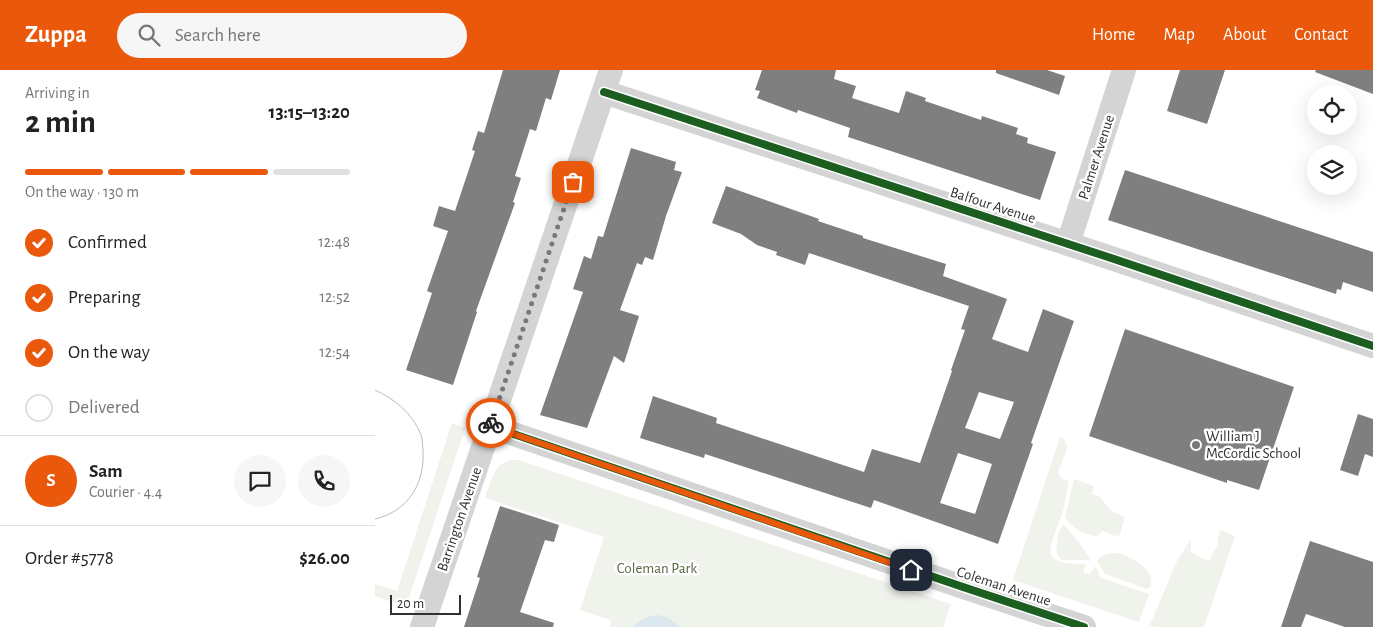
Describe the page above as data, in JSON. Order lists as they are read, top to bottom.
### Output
{
  "streets": {
    "street": [
      "Palmer Avenue",
      "Balfour Avenue",
      "Barrington Avenue",
      "Coleman Avenue"
    ]
  },
  "crossings": [
    ["Palmer Avenue", "Balfour Avenue"],
    ["Balfour Avenue", "Barrington Avenue"],
    ["Barrington Avenue", "Coleman Avenue"]
  ],
  "parks": ["Coleman Park"],
  "places": ["William J McCordic School"],
  "scale_bar": "20 m",
  "page": {
    "header": "Zuppa",
    "search": "Search here",
    "nav": [
      "Home",
      "Map",
      "About",
      "Contact"
    ],
    "heading": ["2 min", "Arriving in", "13:15–13:20"],
    "panel": [
      "Sam",
      "Courier · 4.4",
      "Order #5778",
      "$26.00"
    ],
    "bar": "On the way · 130 m",
    "list": [
      ["Confirmed", "12:48"],
      ["Preparing", "12:52"],
      ["On the way", "12:54"],
      "Delivered"
    ],
    "round": "S",
    "scale": "20 m"
  }
}
